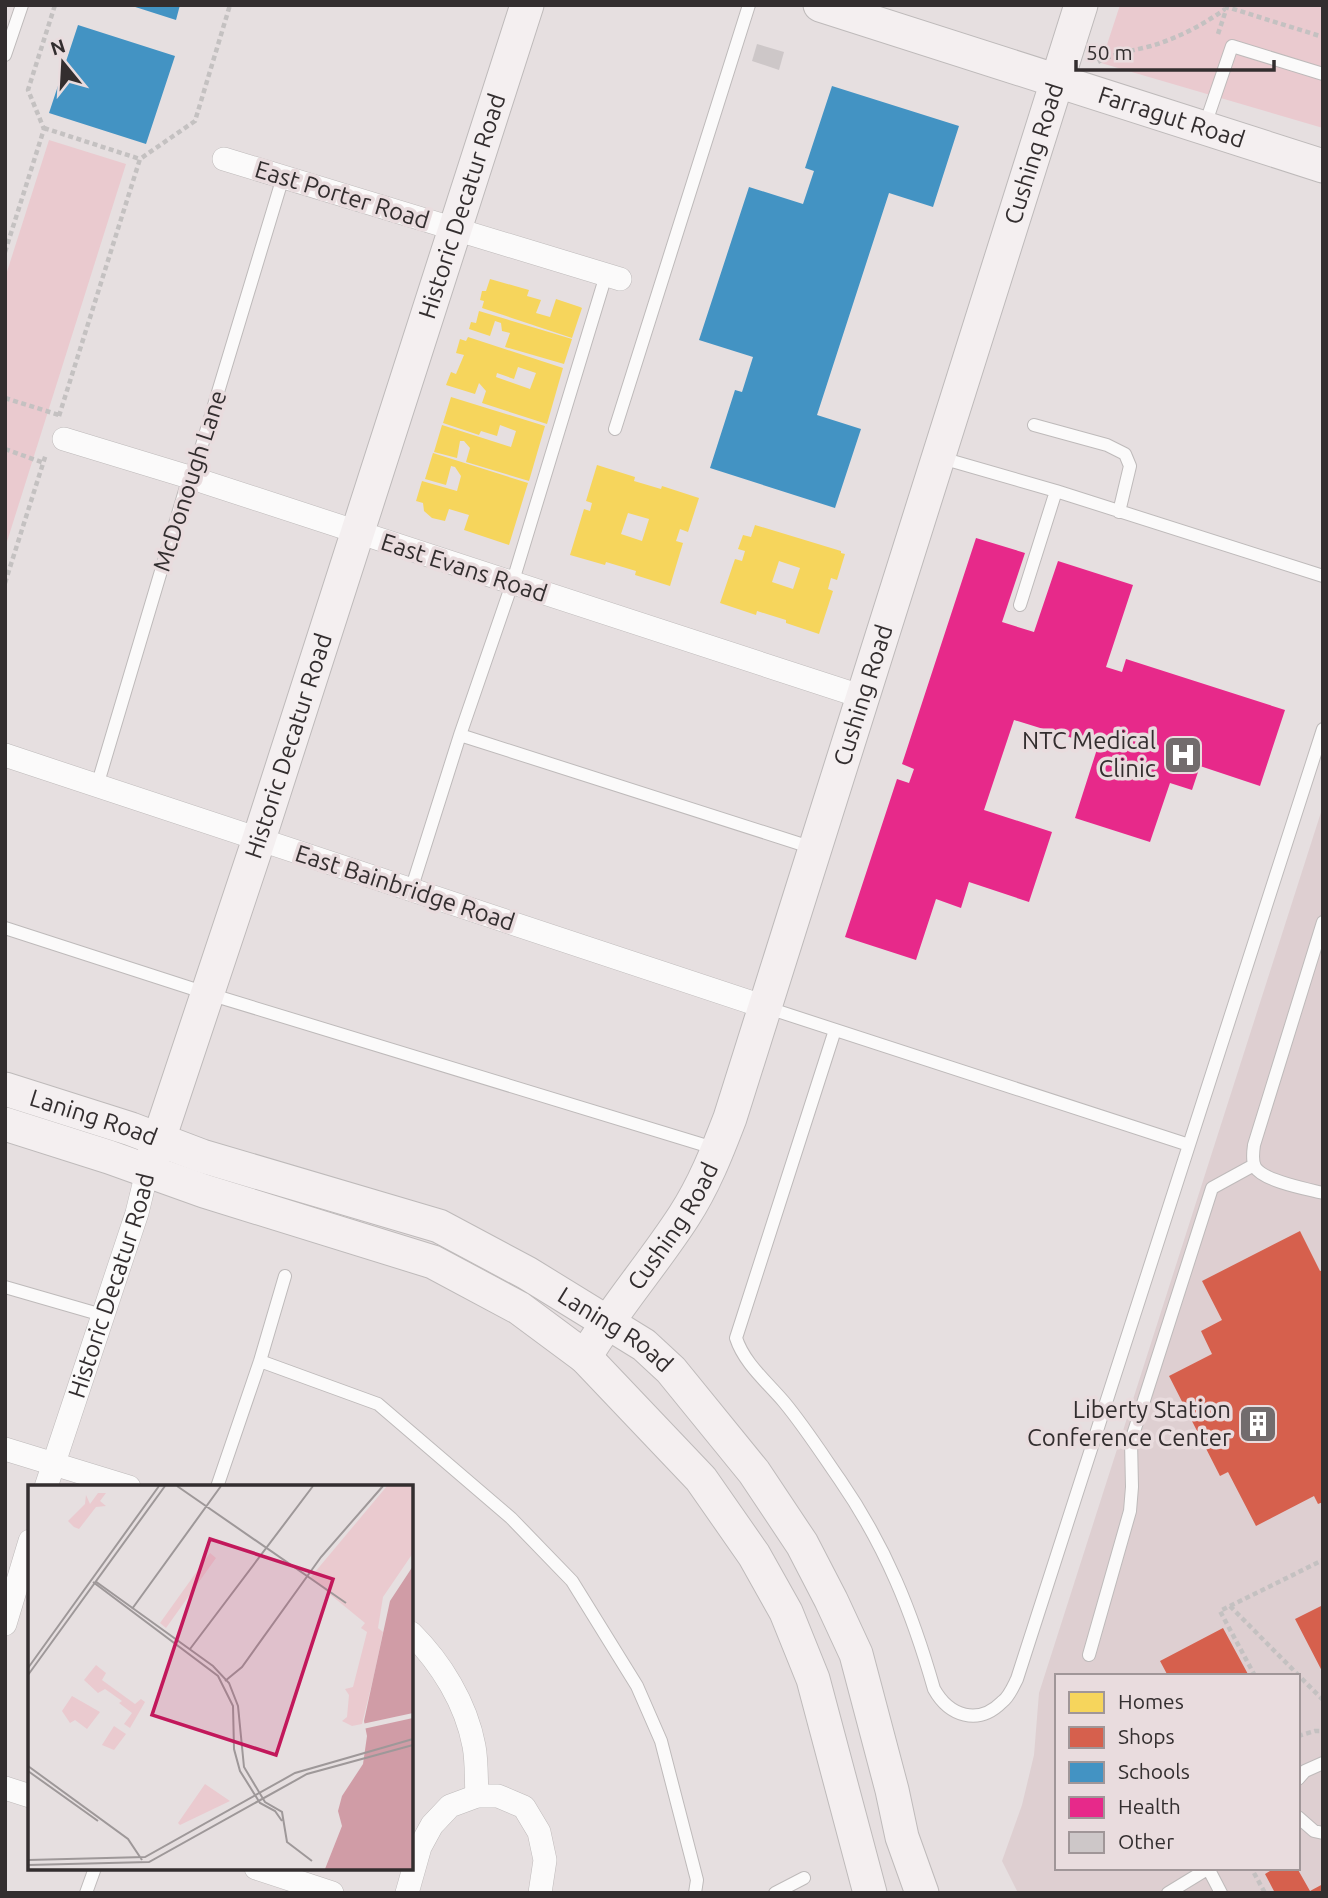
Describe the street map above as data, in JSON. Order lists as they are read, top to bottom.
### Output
{
  "streets": {
    "street": [
      "Farragut Road",
      "Cushing Road",
      "East Porter Road",
      "Historic Decatur Road",
      "East Evans Road",
      "East Bainbridge Road",
      "Laning Road"
    ],
    "lane": ["McDonough Lane"]
  },
  "crossings": [
    ["Farragut Road", "Cushing Road"],
    ["Cushing Road", "East Evans Road"],
    ["Cushing Road", "East Bainbridge Road"],
    ["Cushing Road", "Laning Road"],
    ["East Porter Road", "Historic Decatur Road"],
    ["East Porter Road", "McDonough Lane"],
    ["Historic Decatur Road", "East Evans Road"],
    ["Historic Decatur Road", "East Bainbridge Road"],
    ["Historic Decatur Road", "Laning Road"],
    ["McDonough Lane", "East Evans Road"],
    ["McDonough Lane", "East Bainbridge Road"]
  ],
  "places": {
    "hospital": ["NTC Medical Clinic"],
    "building": ["Liberty Station Conference Center"]
  },
  "legend": [
    "Homes",
    "Shops",
    "Schools",
    "Health",
    "Other"
  ],
  "scale_bar": "50 m",
  "north": "top"
}
